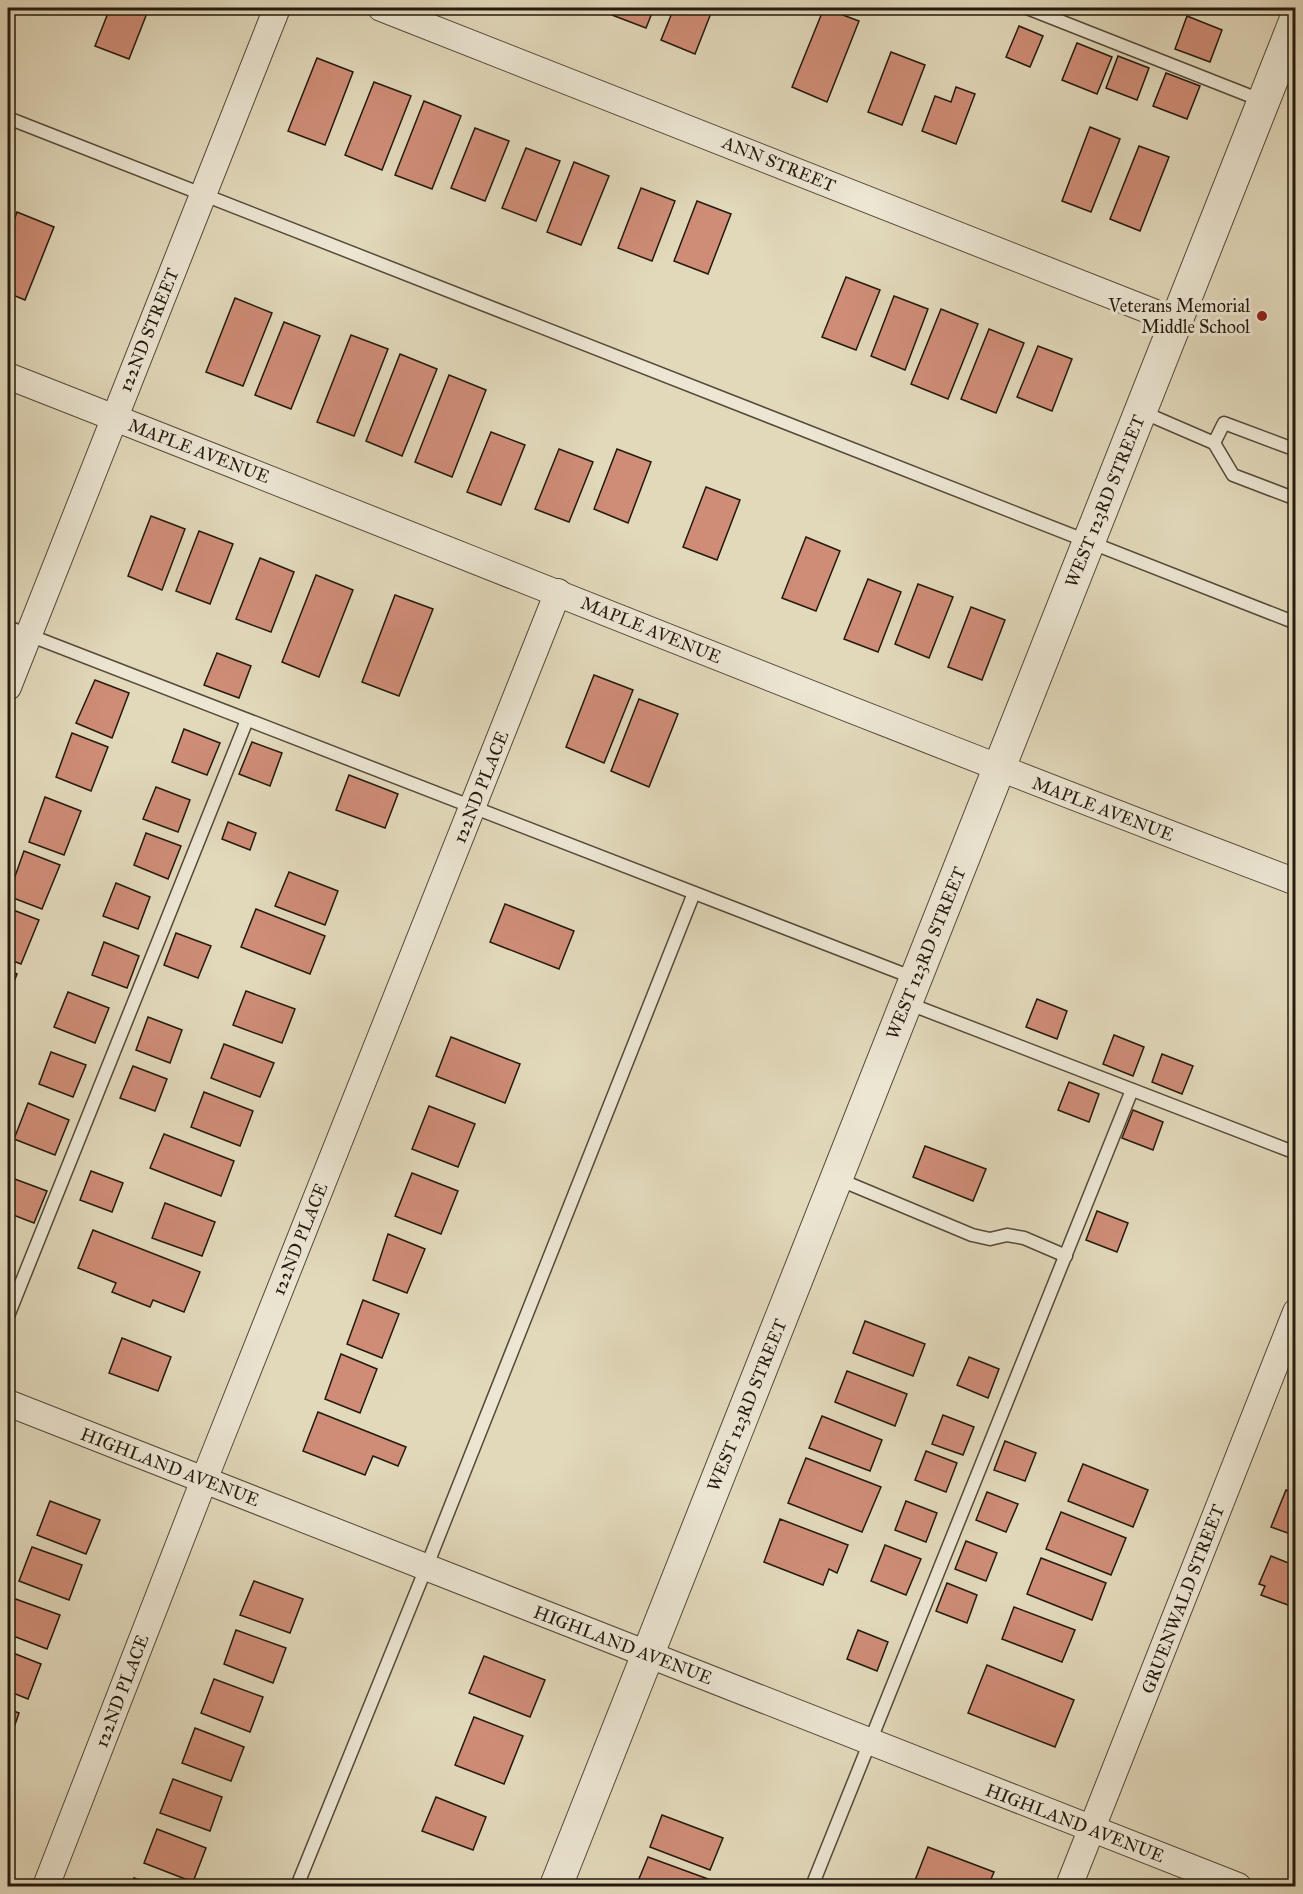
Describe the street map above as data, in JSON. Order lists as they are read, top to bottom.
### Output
{
  "streets": {
    "street": [
      "ANN STREET",
      "122ND STREET",
      "MAPLE AVENUE",
      "WEST 123RD STREET",
      "122ND PLACE",
      "HIGHLAND AVENUE",
      "GRUENWALD STREET"
    ]
  },
  "crossings": [
    ["ANN STREET", "WEST 123RD STREET"],
    ["122ND STREET", "MAPLE AVENUE"],
    ["MAPLE AVENUE", "WEST 123RD STREET"],
    ["MAPLE AVENUE", "122ND PLACE"],
    ["WEST 123RD STREET", "HIGHLAND AVENUE"],
    ["122ND PLACE", "HIGHLAND AVENUE"],
    ["HIGHLAND AVENUE", "GRUENWALD STREET"]
  ],
  "places": ["Veterans Memorial Middle School"]
}
